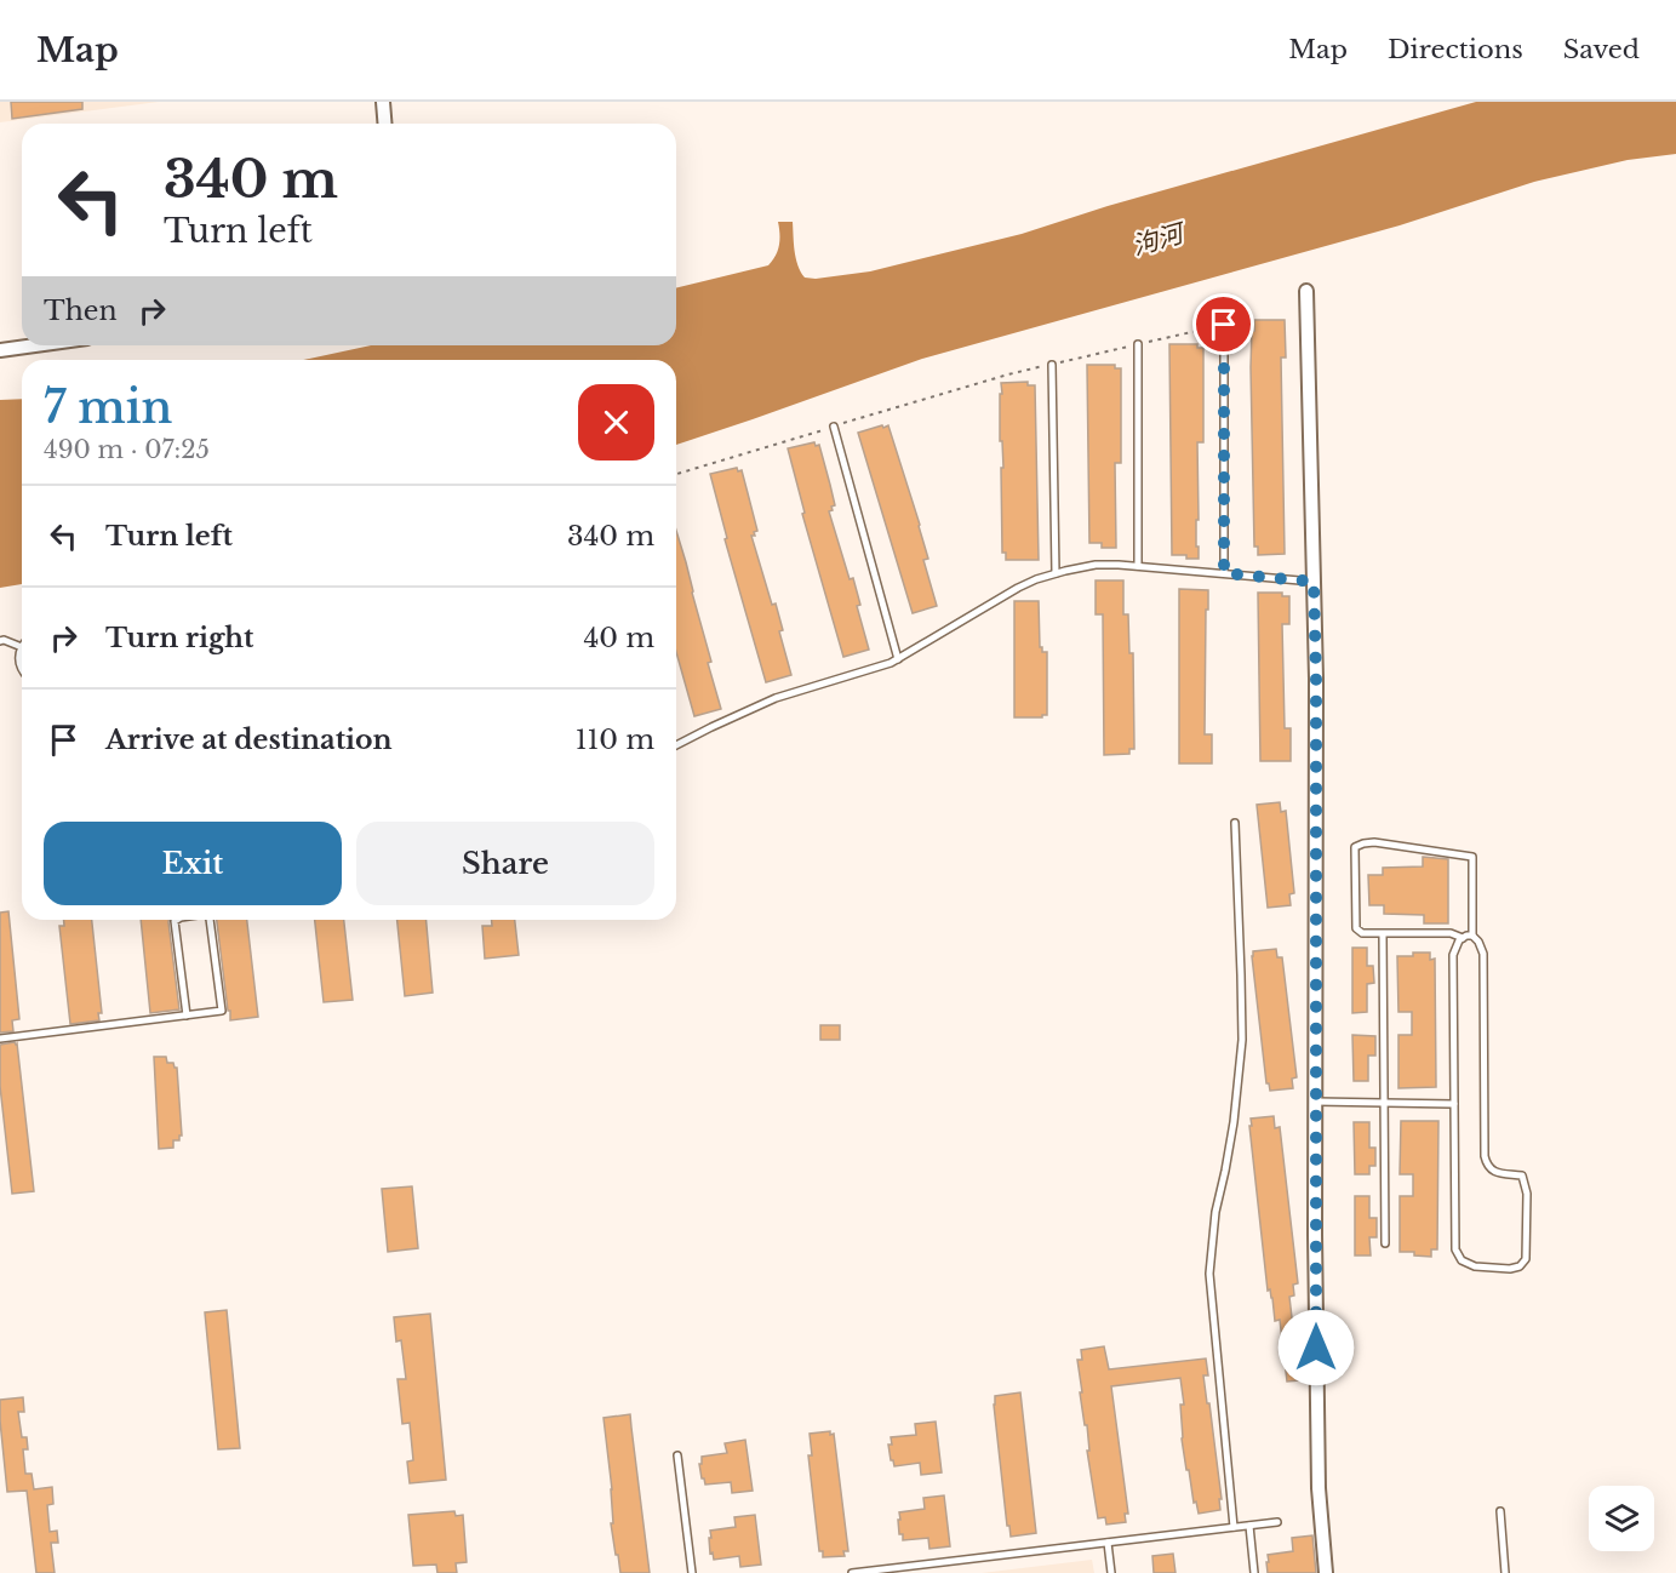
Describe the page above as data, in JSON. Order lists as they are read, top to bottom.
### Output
{
  "water": ["泃河"],
  "page": {
    "header": "Map",
    "nav": ["Map", "Directions", "Saved"],
    "turn": ["340 m", "Turn left"],
    "then": "Then",
    "heading": ["7 min", "490 m · 07:25"],
    "list": [
      {
        "name": "Turn left",
        "value": "340 m"
      },
      {
        "name": "Turn right",
        "value": "40 m"
      },
      {
        "name": "Arrive at destination",
        "value": "110 m"
      }
    ],
    "buttons": ["Exit", "Share"]
  }
}
